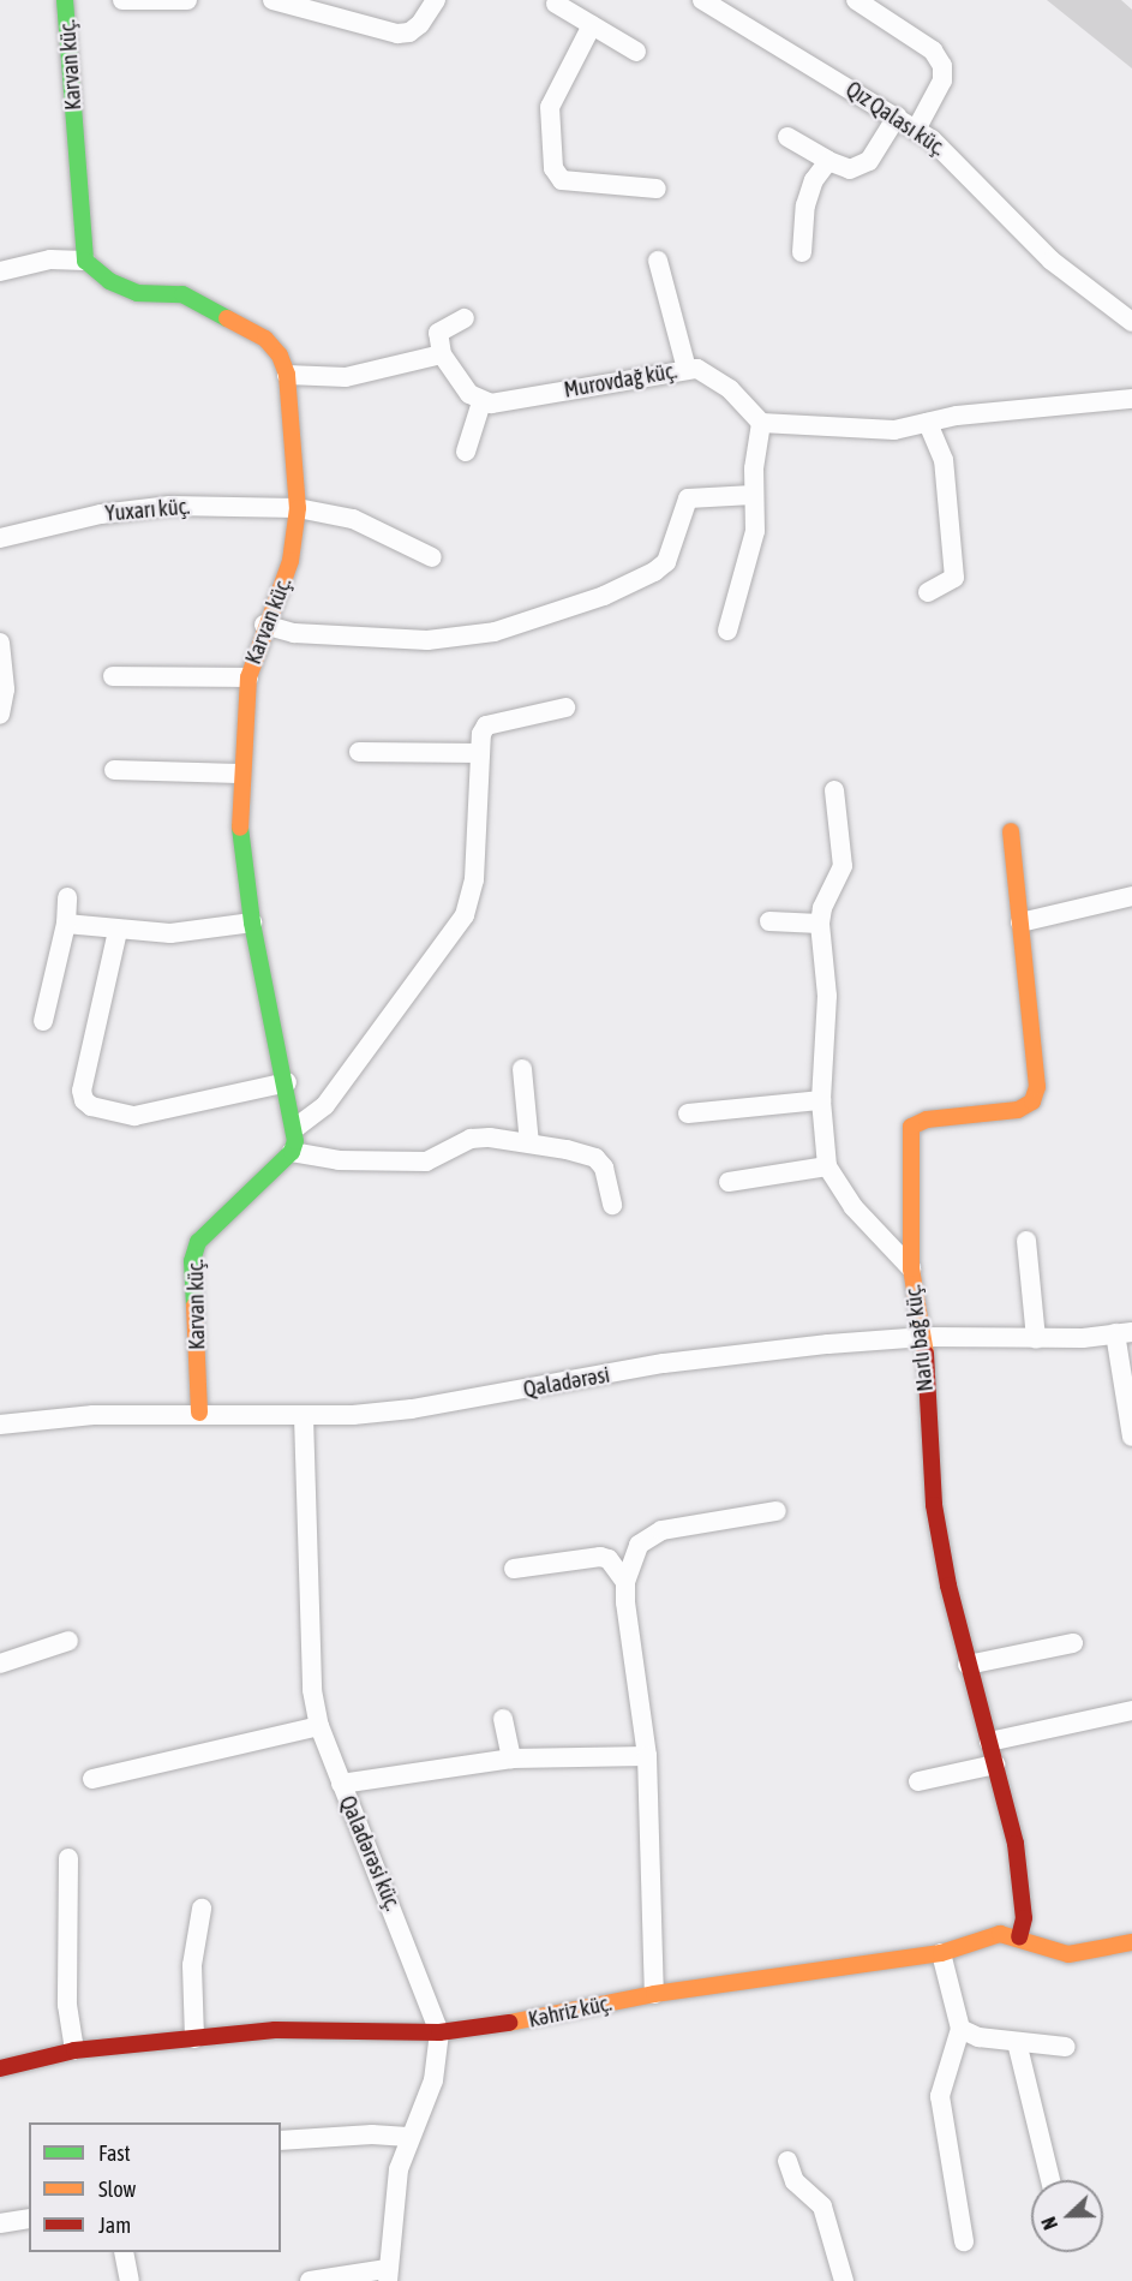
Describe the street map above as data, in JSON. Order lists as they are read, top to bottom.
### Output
{
  "streets": {
    "street": [
      "Karvan küç.",
      "Qız Qalası küç.",
      "Murovdağ küç.",
      "Yuxarı küç.",
      "Narlı bağ küç.",
      "Qaladərəsi",
      "Qaladərəsi küç.",
      "Kəhriz küç."
    ]
  },
  "crossings": [
    ["Karvan küç.", "Yuxarı küç."],
    ["Karvan küç.", "Qaladərəsi"],
    ["Narlı bağ küç.", "Qaladərəsi"],
    ["Narlı bağ küç.", "Kəhriz küç."],
    ["Qaladərəsi", "Qaladərəsi küç."],
    ["Qaladərəsi küç.", "Kəhriz küç."]
  ],
  "legend": ["Fast", "Slow", "Jam"],
  "north": "left"
}
